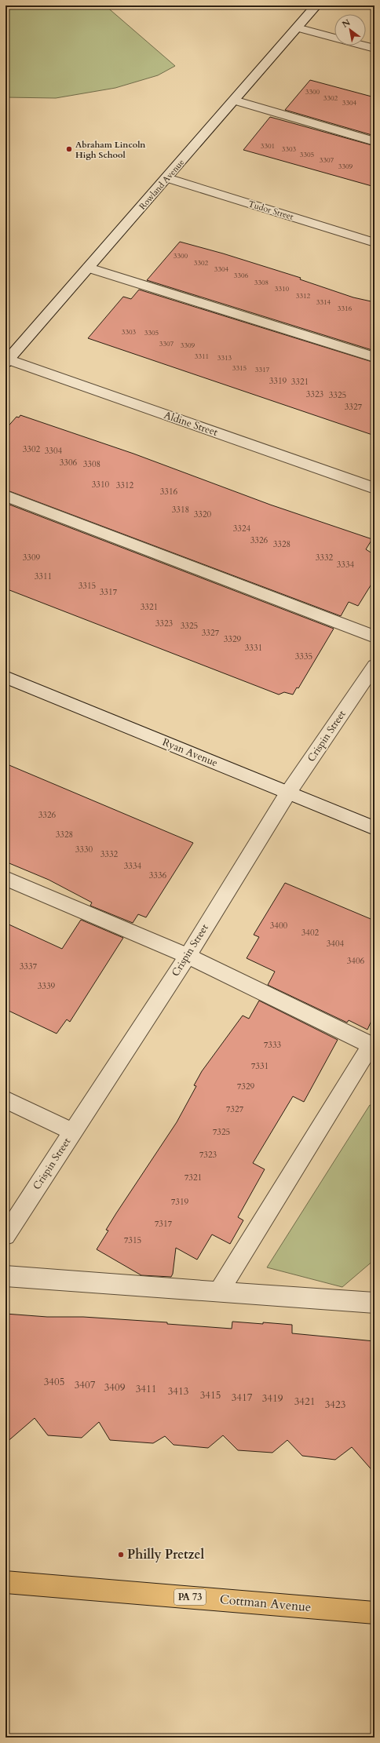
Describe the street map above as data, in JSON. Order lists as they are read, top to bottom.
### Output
{
  "streets": {
    "main road": ["PA 73", "Cottman Avenue"],
    "street": [
      "Rowland Avenue",
      "Tudor Street",
      "Aldine Street",
      "Crispin Street",
      "Ryan Avenue"
    ]
  },
  "crossings": [
    ["Rowland Avenue", "Tudor Street"],
    ["Rowland Avenue", "Aldine Street"],
    ["Crispin Street", "Ryan Avenue"]
  ],
  "places": ["Abraham Lincoln High School", "Philly Pretzel"],
  "house_numbers": [
    "3300",
    "3302",
    "3304",
    "3301",
    "3303",
    "3305",
    "3307",
    "3309",
    "3300",
    "3302",
    "3304",
    "3306",
    "3308",
    "3310",
    "3312",
    "3314",
    "3316",
    "3303",
    "3305",
    "3307",
    "3309",
    "3311",
    "3313",
    "3315",
    "3317",
    "3319",
    "3321",
    "3323",
    "3325",
    "3327",
    "3302",
    "3304",
    "3306",
    "3308",
    "3310",
    "3312",
    "3316",
    "3318",
    "3320",
    "3324",
    "3326",
    "3328",
    "3309",
    "3332",
    "3334",
    "3311",
    "3315",
    "3317",
    "3321",
    "3323",
    "3325",
    "3327",
    "3329",
    "3331",
    "3335",
    "3326",
    "3328",
    "3330",
    "3332",
    "3334",
    "3336",
    "3400",
    "3402",
    "3404",
    "3406",
    "3337",
    "3339",
    "7333",
    "7331",
    "7329",
    "7327",
    "7325",
    "7323",
    "7321",
    "7319",
    "7317",
    "7315",
    "3405",
    "3407",
    "3409",
    "3411",
    "3413",
    "3415",
    "3417",
    "3419",
    "3421",
    "3423"
  ],
  "north": "top left"
}
